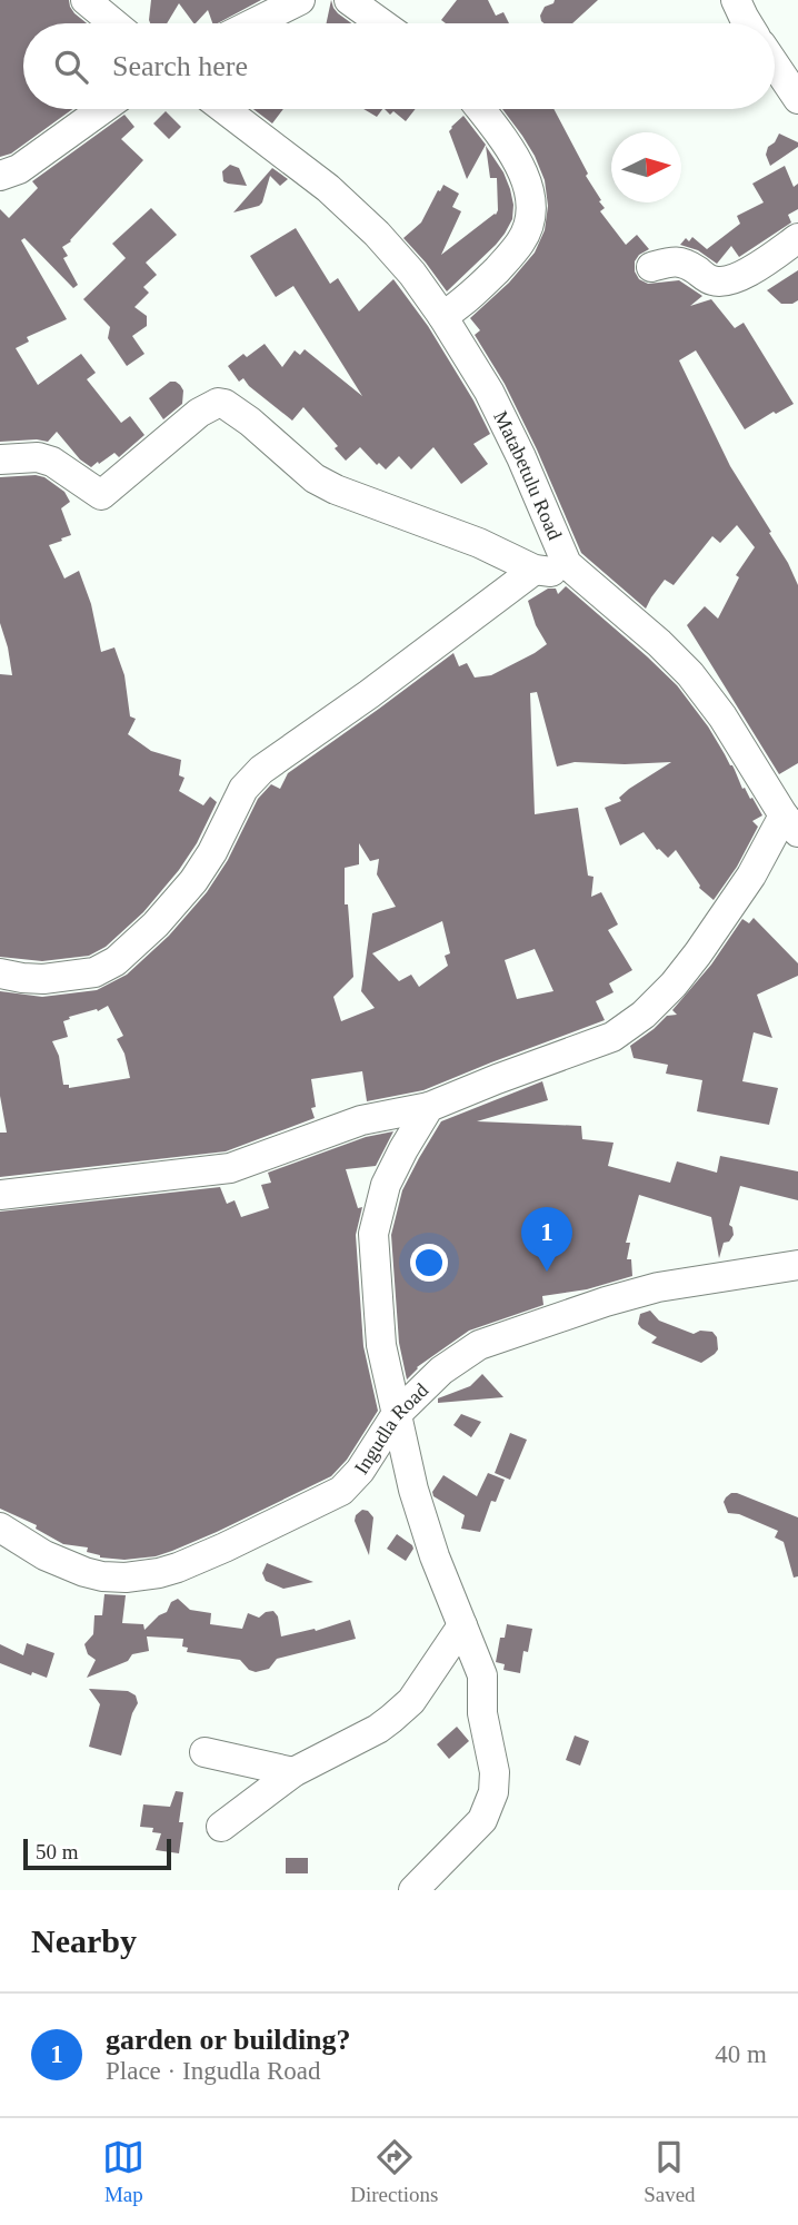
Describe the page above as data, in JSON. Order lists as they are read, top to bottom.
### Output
{
  "streets": {
    "street": ["Matabetulu Road", "Ingudla Road"]
  },
  "scale_bar": "50 m",
  "north": "right",
  "page": {
    "search": "Search here",
    "pins": "1",
    "scale": "50 m",
    "heading": "Nearby",
    "list": [
      {
        "mark": "1",
        "name": "garden or building?",
        "note": "Place · Ingudla Road",
        "value": "40 m"
      }
    ],
    "nav": ["Map", "Directions", "Saved"]
  }
}
